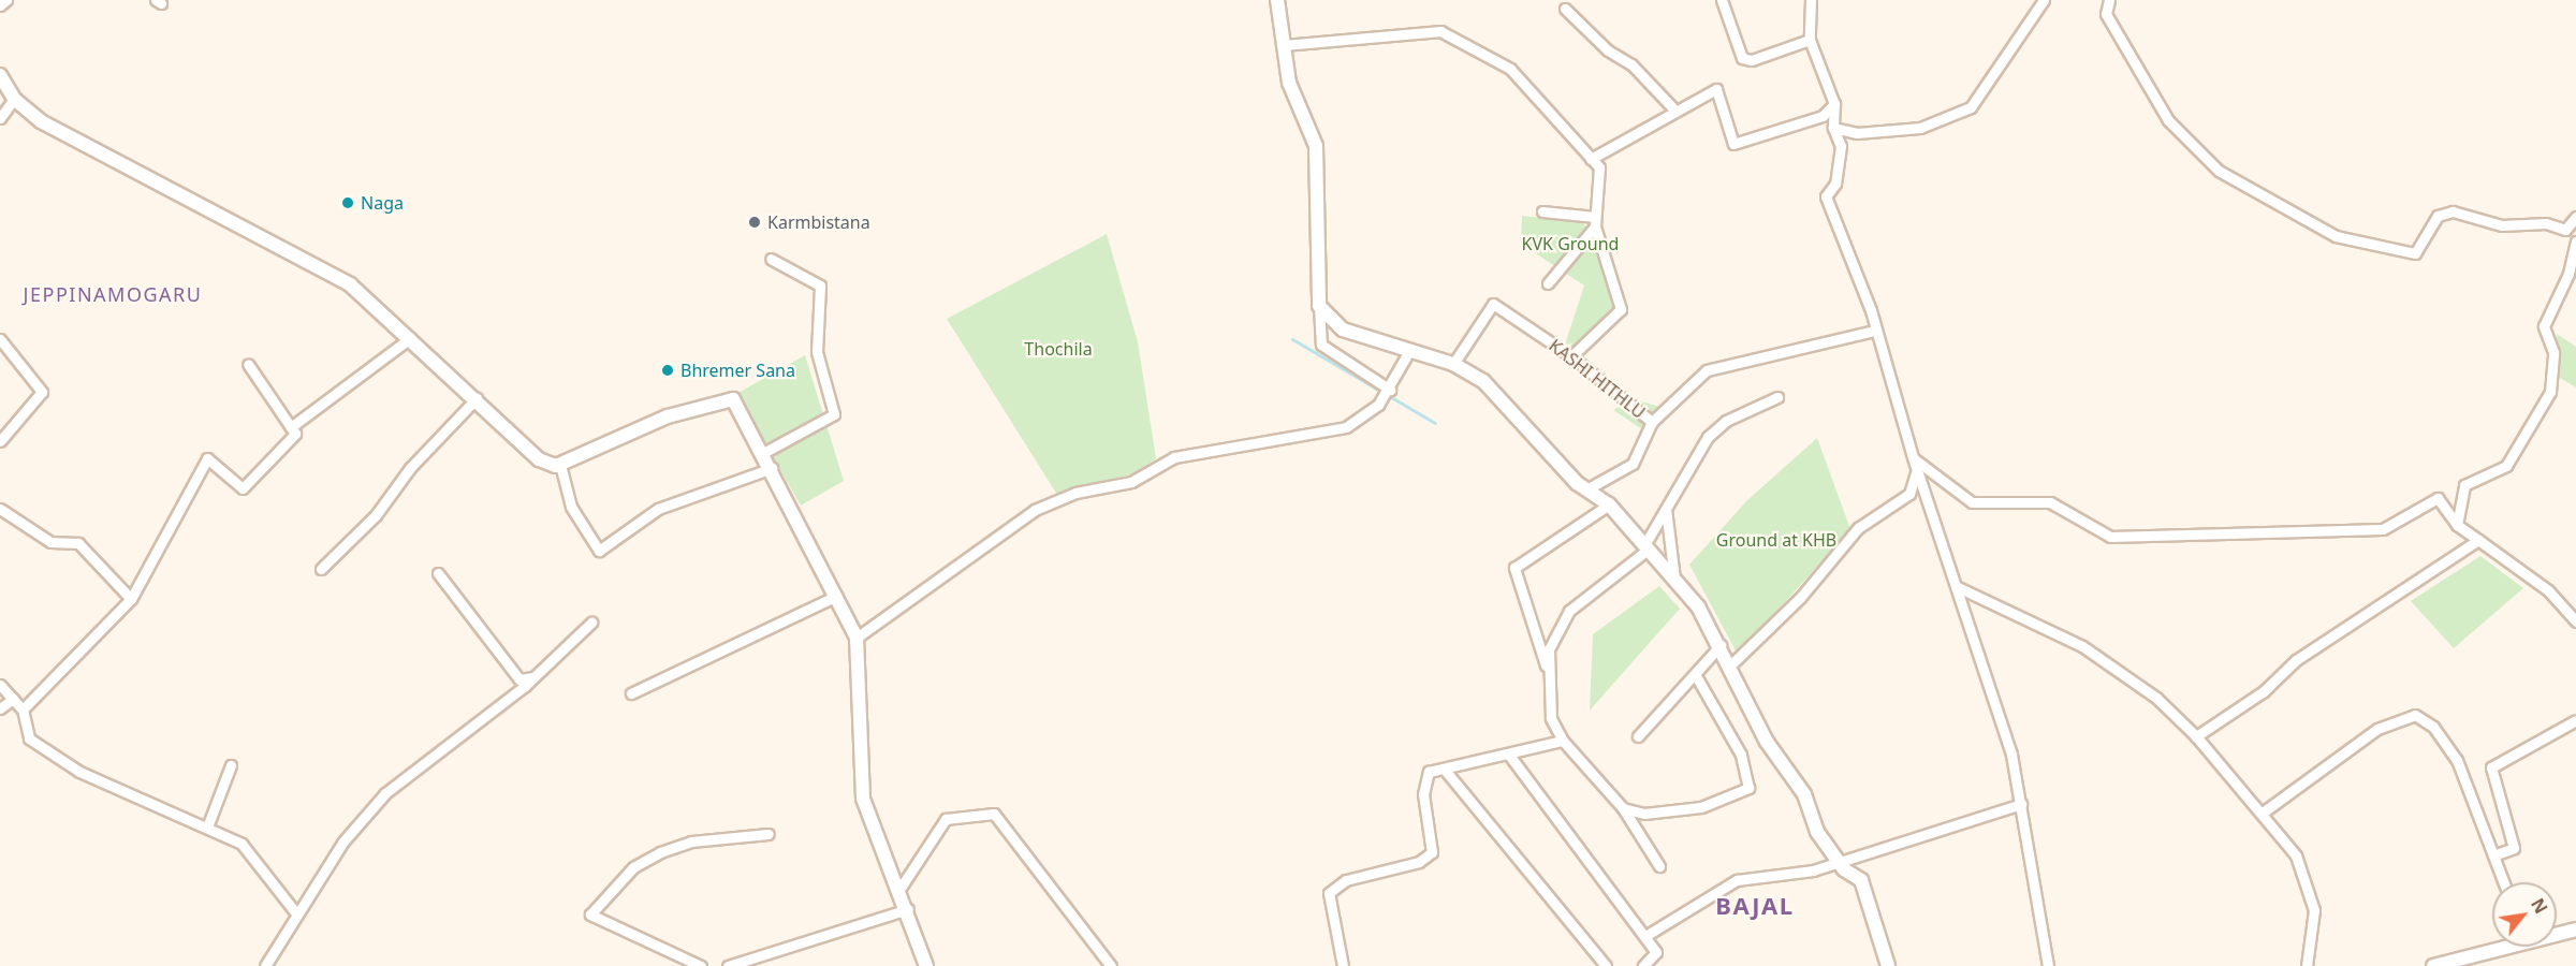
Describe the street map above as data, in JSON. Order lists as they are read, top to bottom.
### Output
{
  "streets": {
    "street": ["KASHI HITHLU"]
  },
  "districts": ["JEPPINAMOGARU", "BAJAL"],
  "parks": ["KVK Ground", "Thochila", "Ground at KHB"],
  "places": ["Naga", "Karmbistana", "Bhremer Sana"],
  "north": "top right"
}
